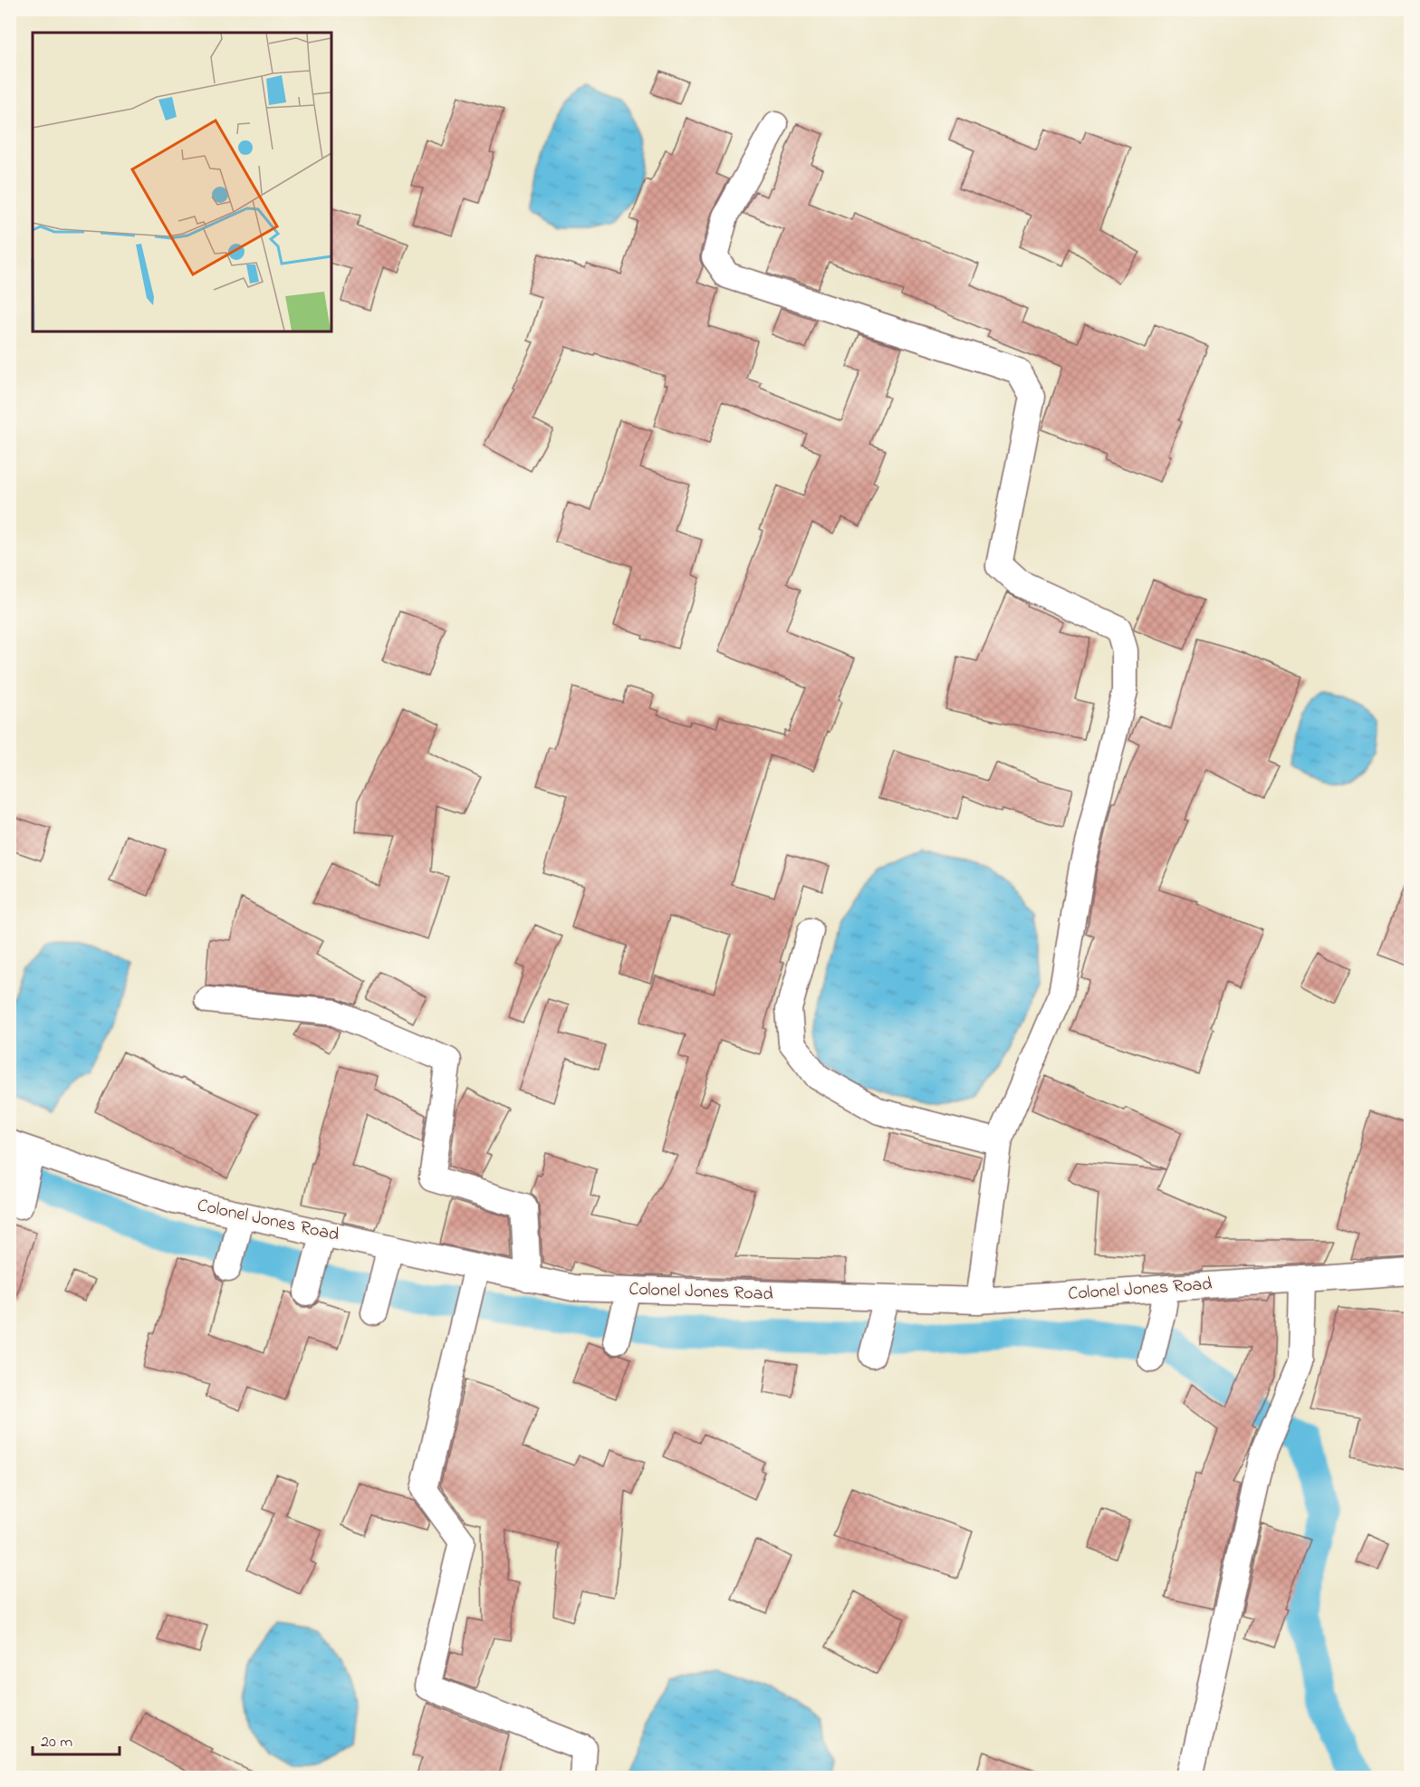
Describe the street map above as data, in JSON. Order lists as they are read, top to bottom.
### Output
{
  "streets": {
    "street": ["Colonel Jones Road"]
  },
  "scale_bar": "20 m"
}
